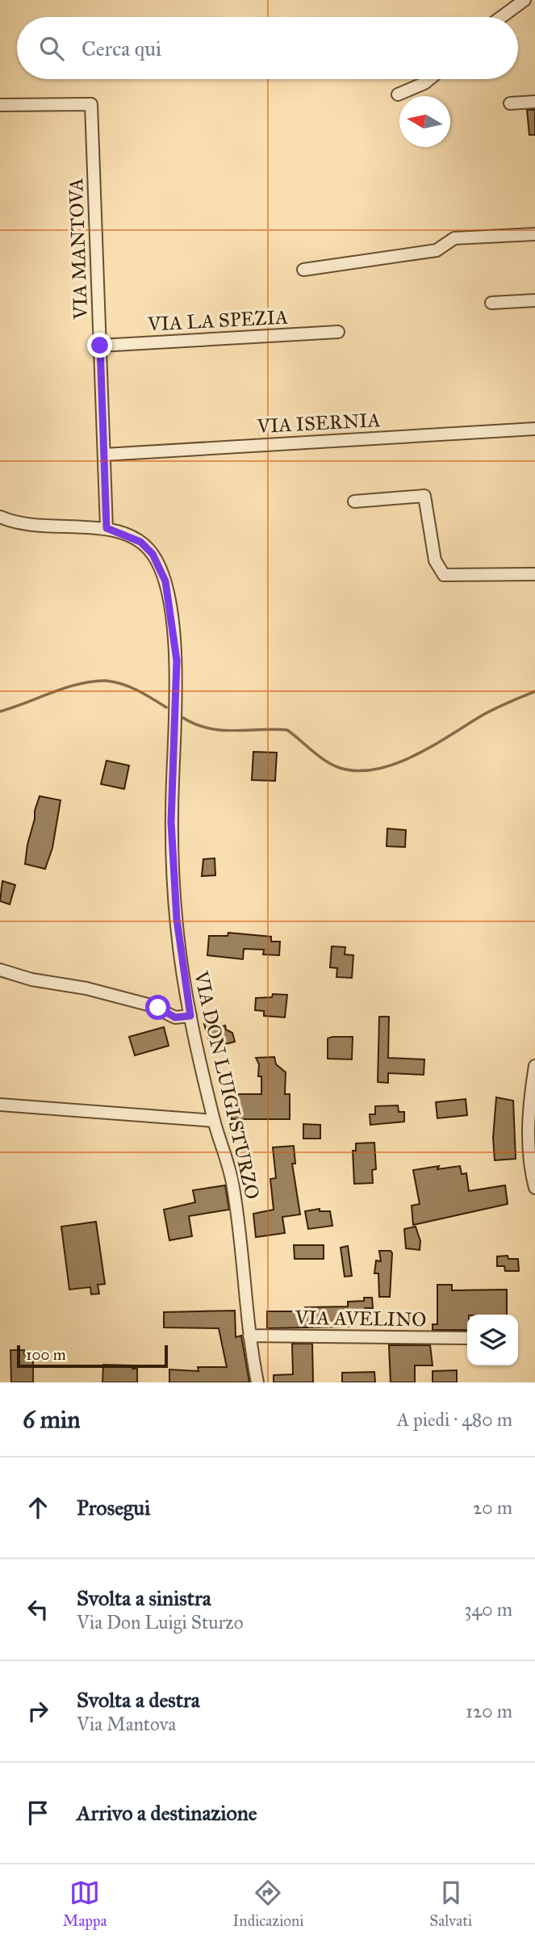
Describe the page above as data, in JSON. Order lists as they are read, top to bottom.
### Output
{
  "streets": {
    "street": [
      "VIA MANTOVA",
      "VIA LA SPEZIA",
      "VIA ISERNIA",
      "VIA DON LUIGI STURZO",
      "VIA AVELINO"
    ]
  },
  "crossings": [
    ["VIA MANTOVA", "VIA LA SPEZIA"],
    ["VIA MANTOVA", "VIA ISERNIA"],
    ["VIA MANTOVA", "VIA DON LUIGI STURZO"],
    ["VIA DON LUIGI STURZO", "VIA AVELINO"]
  ],
  "scale_bar": "100 m",
  "north": "left",
  "page": {
    "search": "Cerca qui",
    "scale": "100 m",
    "heading": ["6 min", "A piedi · 480 m"],
    "list": [
      ["Prosegui", "20 m"],
      ["Svolta a sinistra", "Via Don Luigi Sturzo", "340 m"],
      ["Svolta a destra", "Via Mantova", "120 m"],
      "Arrivo a destinazione"
    ],
    "nav": ["Mappa", "Indicazioni", "Salvati"]
  }
}
